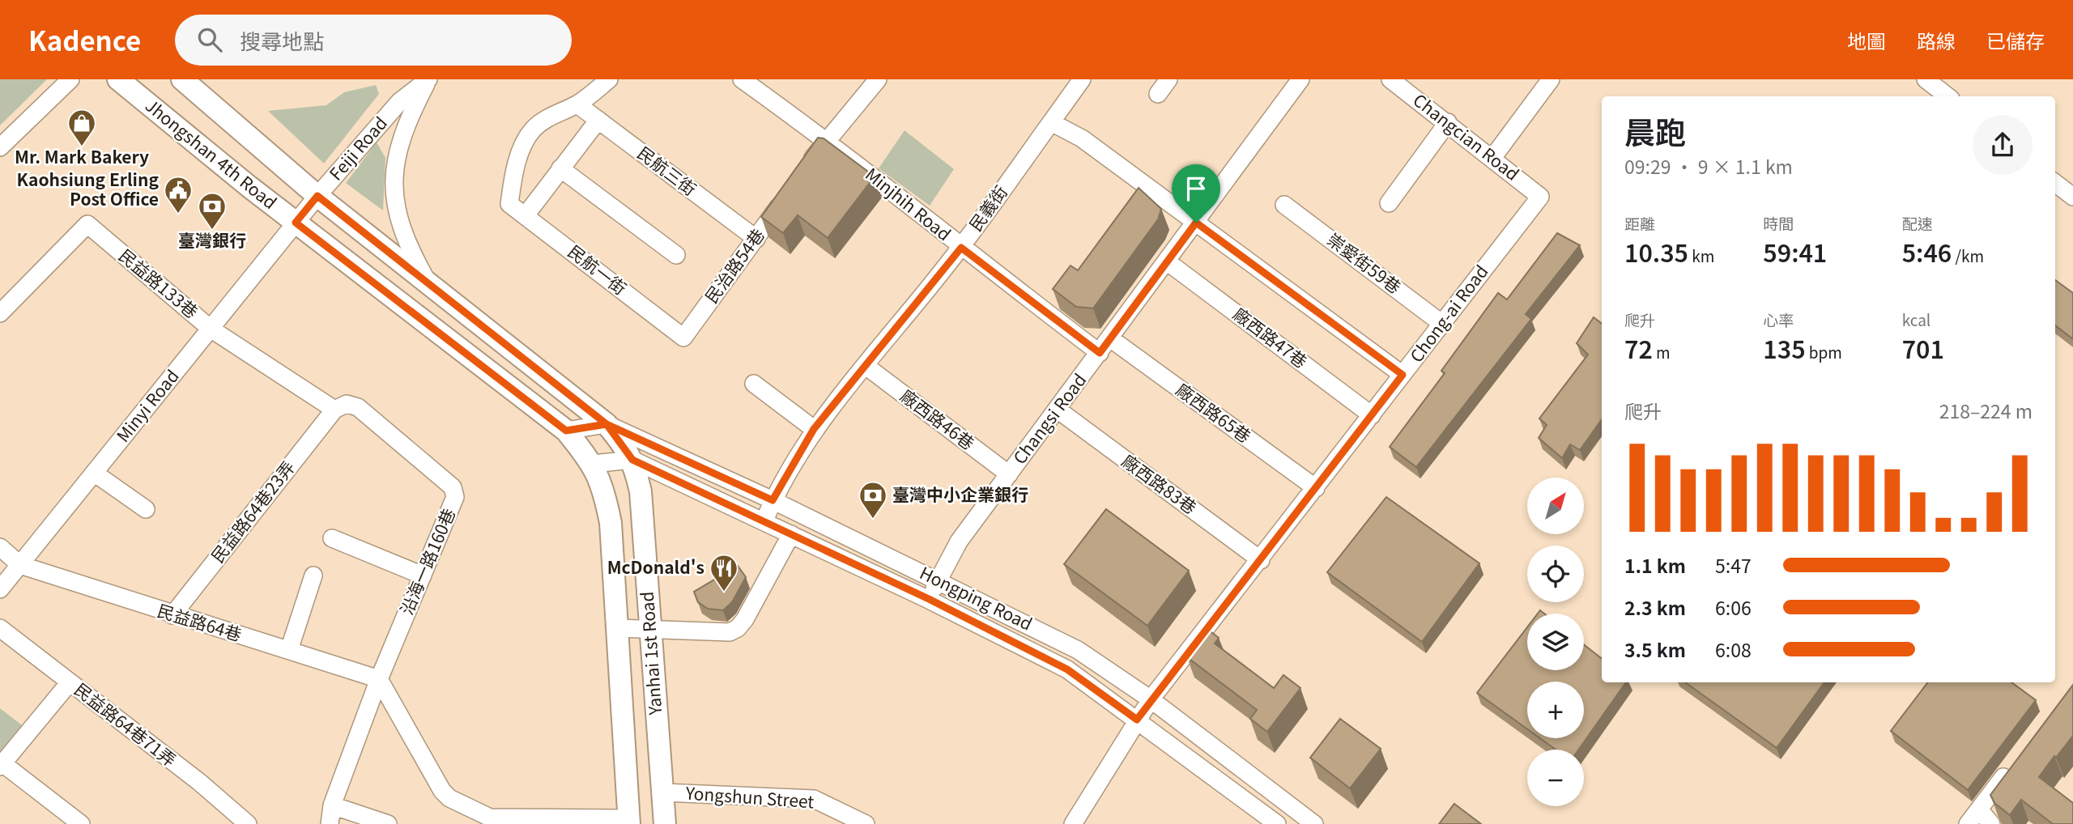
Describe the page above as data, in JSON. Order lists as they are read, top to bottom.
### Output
{
  "streets": {
    "main road": ["Jhongshan 4th Road", "Yanhai 1st Road"],
    "street": [
      "Changcian Road",
      "Feiji Road",
      "民航三街",
      "Minjhih Road",
      "民義街",
      "崇愛街59巷",
      "民治路54巷",
      "民航一街",
      "民益路133巷",
      "Chong-ai Road",
      "廠西路47巷",
      "Minyi Road",
      "廠西路65巷",
      "Changsi Road",
      "廠西路46巷",
      "廠西路83巷",
      "民益路64巷23弄",
      "沿海一路160巷",
      "Hongping Road",
      "民益路64巷",
      "民益路64巷71弄",
      "Yongshun Street"
    ]
  },
  "crossings": [
    ["Changcian Road", "Chong-ai Road"],
    ["Feiji Road", "Jhongshan 4th Road"],
    ["Feiji Road", "Minyi Road"],
    ["Jhongshan 4th Road", "Minyi Road"],
    ["Jhongshan 4th Road", "Yanhai 1st Road"],
    ["民航三街", "民治路54巷"],
    ["民航三街", "民航一街"],
    ["Minjhih Road", "民義街"],
    ["Minjhih Road", "Changsi Road"],
    ["民義街", "廠西路46巷"],
    ["民義街", "Hongping Road"],
    ["崇愛街59巷", "Chong-ai Road"],
    ["民治路54巷", "民航一街"],
    ["民益路133巷", "Minyi Road"],
    ["民益路133巷", "民益路64巷23弄"],
    ["民益路133巷", "沿海一路160巷"],
    ["Chong-ai Road", "廠西路47巷"],
    ["Chong-ai Road", "廠西路65巷"],
    ["Chong-ai Road", "廠西路83巷"],
    ["Chong-ai Road", "Hongping Road"],
    ["廠西路47巷", "Changsi Road"],
    ["Minyi Road", "民益路64巷"],
    ["廠西路65巷", "Changsi Road"],
    ["Changsi Road", "廠西路46巷"],
    ["Changsi Road", "廠西路83巷"],
    ["Changsi Road", "Hongping Road"],
    ["民益路64巷23弄", "沿海一路160巷"],
    ["民益路64巷23弄", "民益路64巷"],
    ["沿海一路160巷", "民益路64巷"],
    ["Hongping Road", "Yanhai 1st Road"],
    ["Yanhai 1st Road", "Yongshun Street"]
  ],
  "places": {
    "shop": ["Mr. Mark Bakery"],
    "public building": ["Kaohsiung Erling Post Office"],
    "bank": ["臺灣銀行", "臺灣中小企業銀行"],
    "restaurant": ["McDonald's"]
  },
  "north": "top right",
  "page": {
    "header": "Kadence",
    "search": "搜尋地點",
    "nav": ["地圖", "路線", "已儲存"],
    "heading": ["晨跑", "09:29 · 9 × 1.1 km"],
    "stats": [
      ["距離", "10.35 km"],
      ["時間", "59:41"],
      ["配速", "5:46 /km"],
      ["爬升", "72 m"],
      ["心率", "135 bpm"],
      ["kcal", "701"]
    ],
    "chart": ["爬升", "218–224 m"],
    "map_buttons": ["+", "−"],
    "list": [
      {
        "name": "1.1 km",
        "note": "5:47"
      },
      {
        "name": "2.3 km",
        "note": "6:06"
      },
      {
        "name": "3.5 km",
        "note": "6:08"
      }
    ]
  }
}
